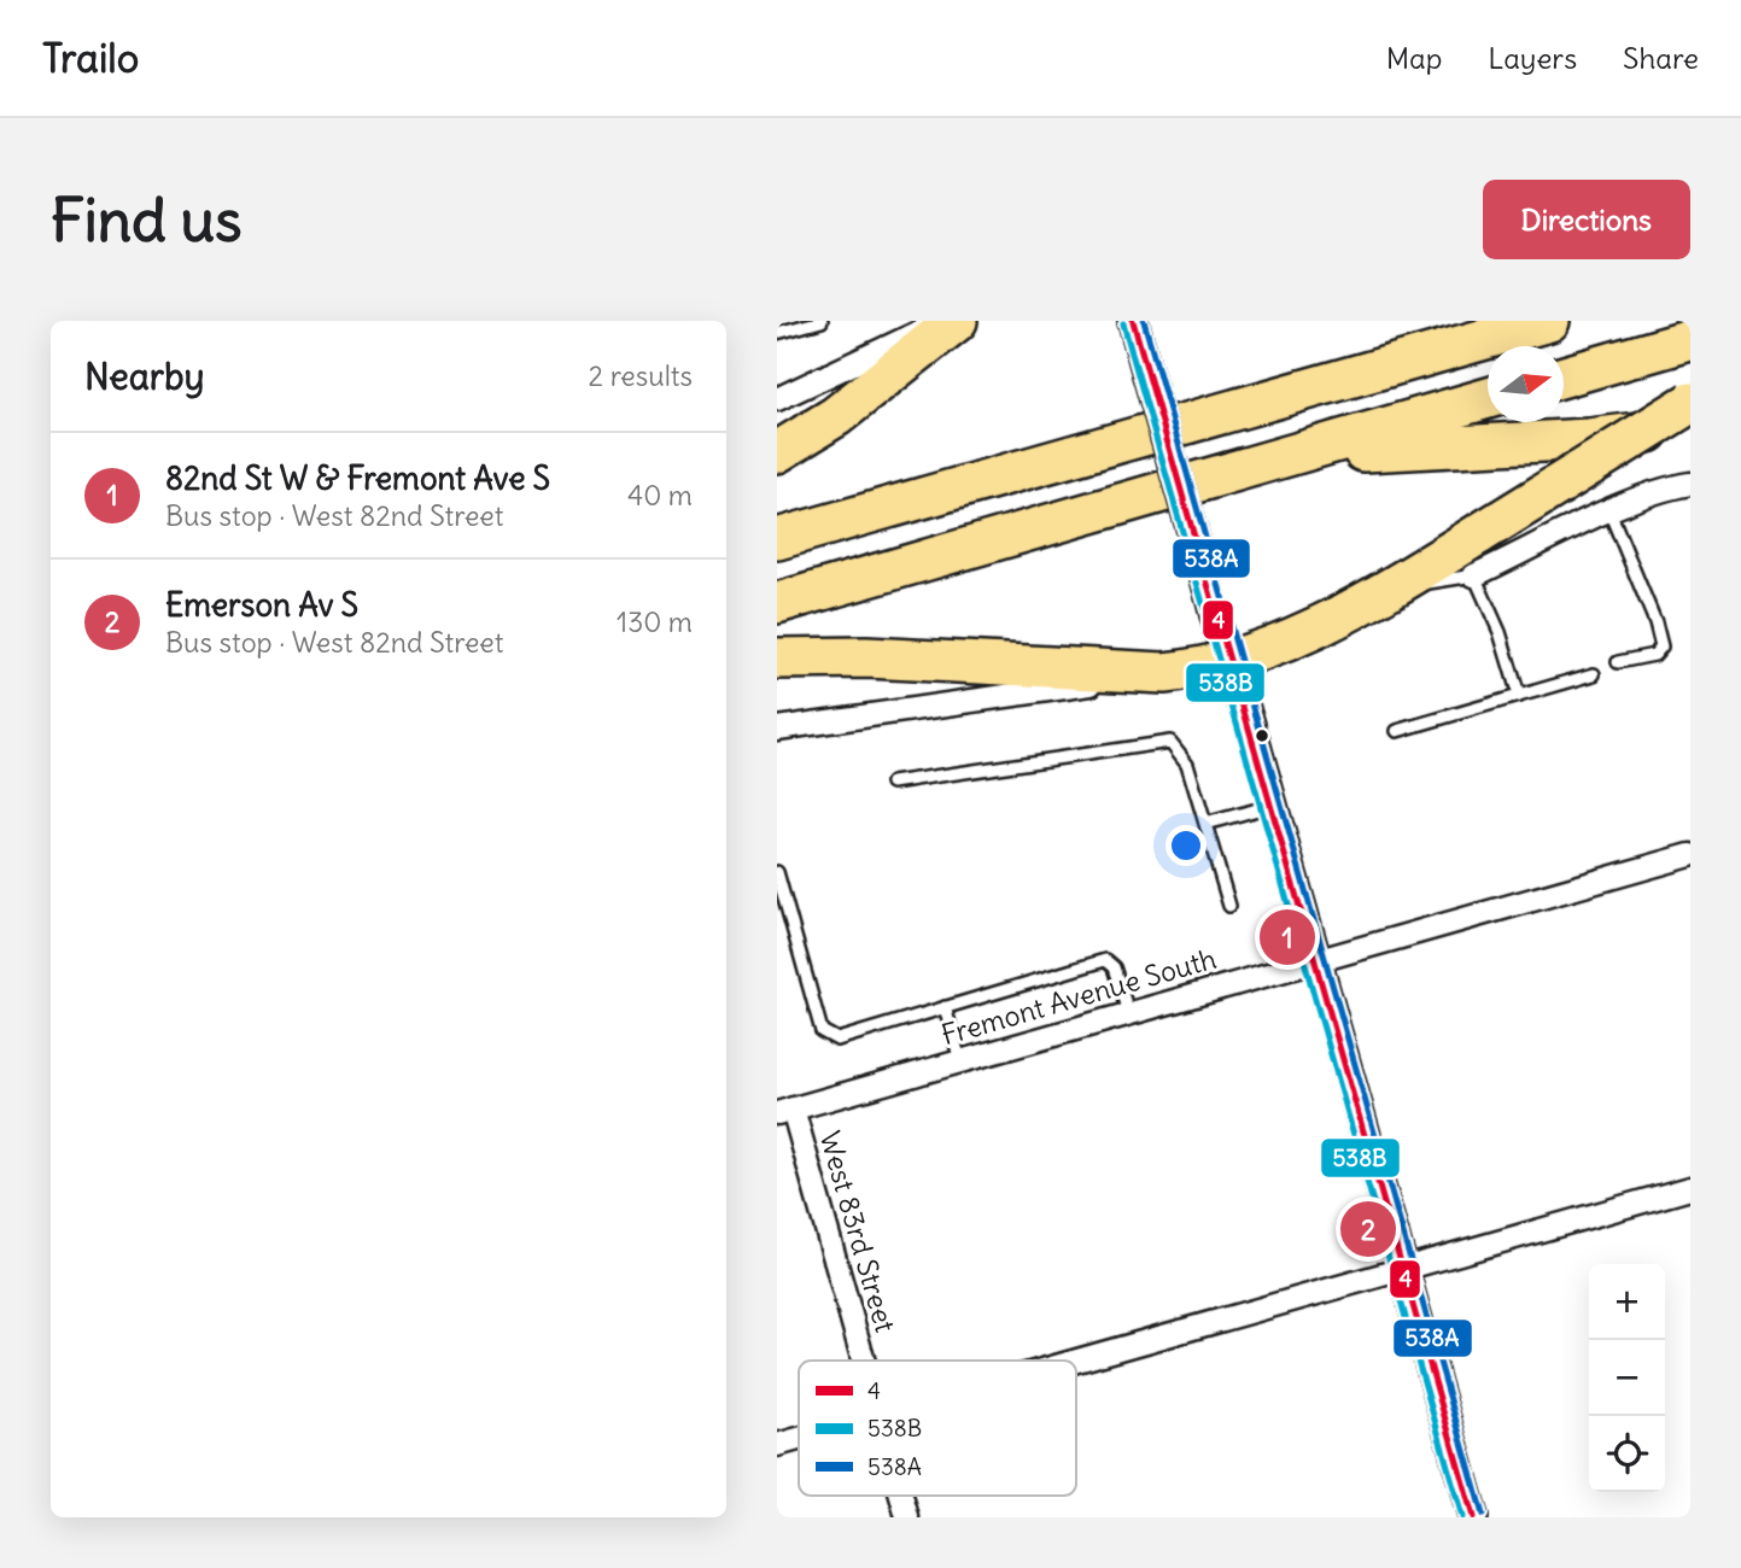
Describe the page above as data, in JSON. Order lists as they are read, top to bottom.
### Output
{
  "streets": {
    "street": ["Fremont Avenue South", "West 83rd Street"]
  },
  "crossings": [
    ["Fremont Avenue South", "West 83rd Street"]
  ],
  "lines": ["transit line 4", "transit line 538A", "transit line 538B"],
  "legend": ["4", "538B", "538A"],
  "north": "right",
  "page": {
    "header": "Trailo",
    "nav": ["Map", "Layers", "Share"],
    "buttons": "Directions",
    "title": "Find us",
    "heading": ["Nearby", "2 results"],
    "list": [
      {
        "mark": "1",
        "name": "82nd St W & Fremont Ave S",
        "note": "Bus stop · West 82nd Street",
        "value": "40 m"
      },
      {
        "mark": "2",
        "name": "Emerson Av S",
        "note": "Bus stop · West 82nd Street",
        "value": "130 m"
      }
    ],
    "pins": ["1", "2"],
    "map_buttons": ["+", "−"]
  }
}
